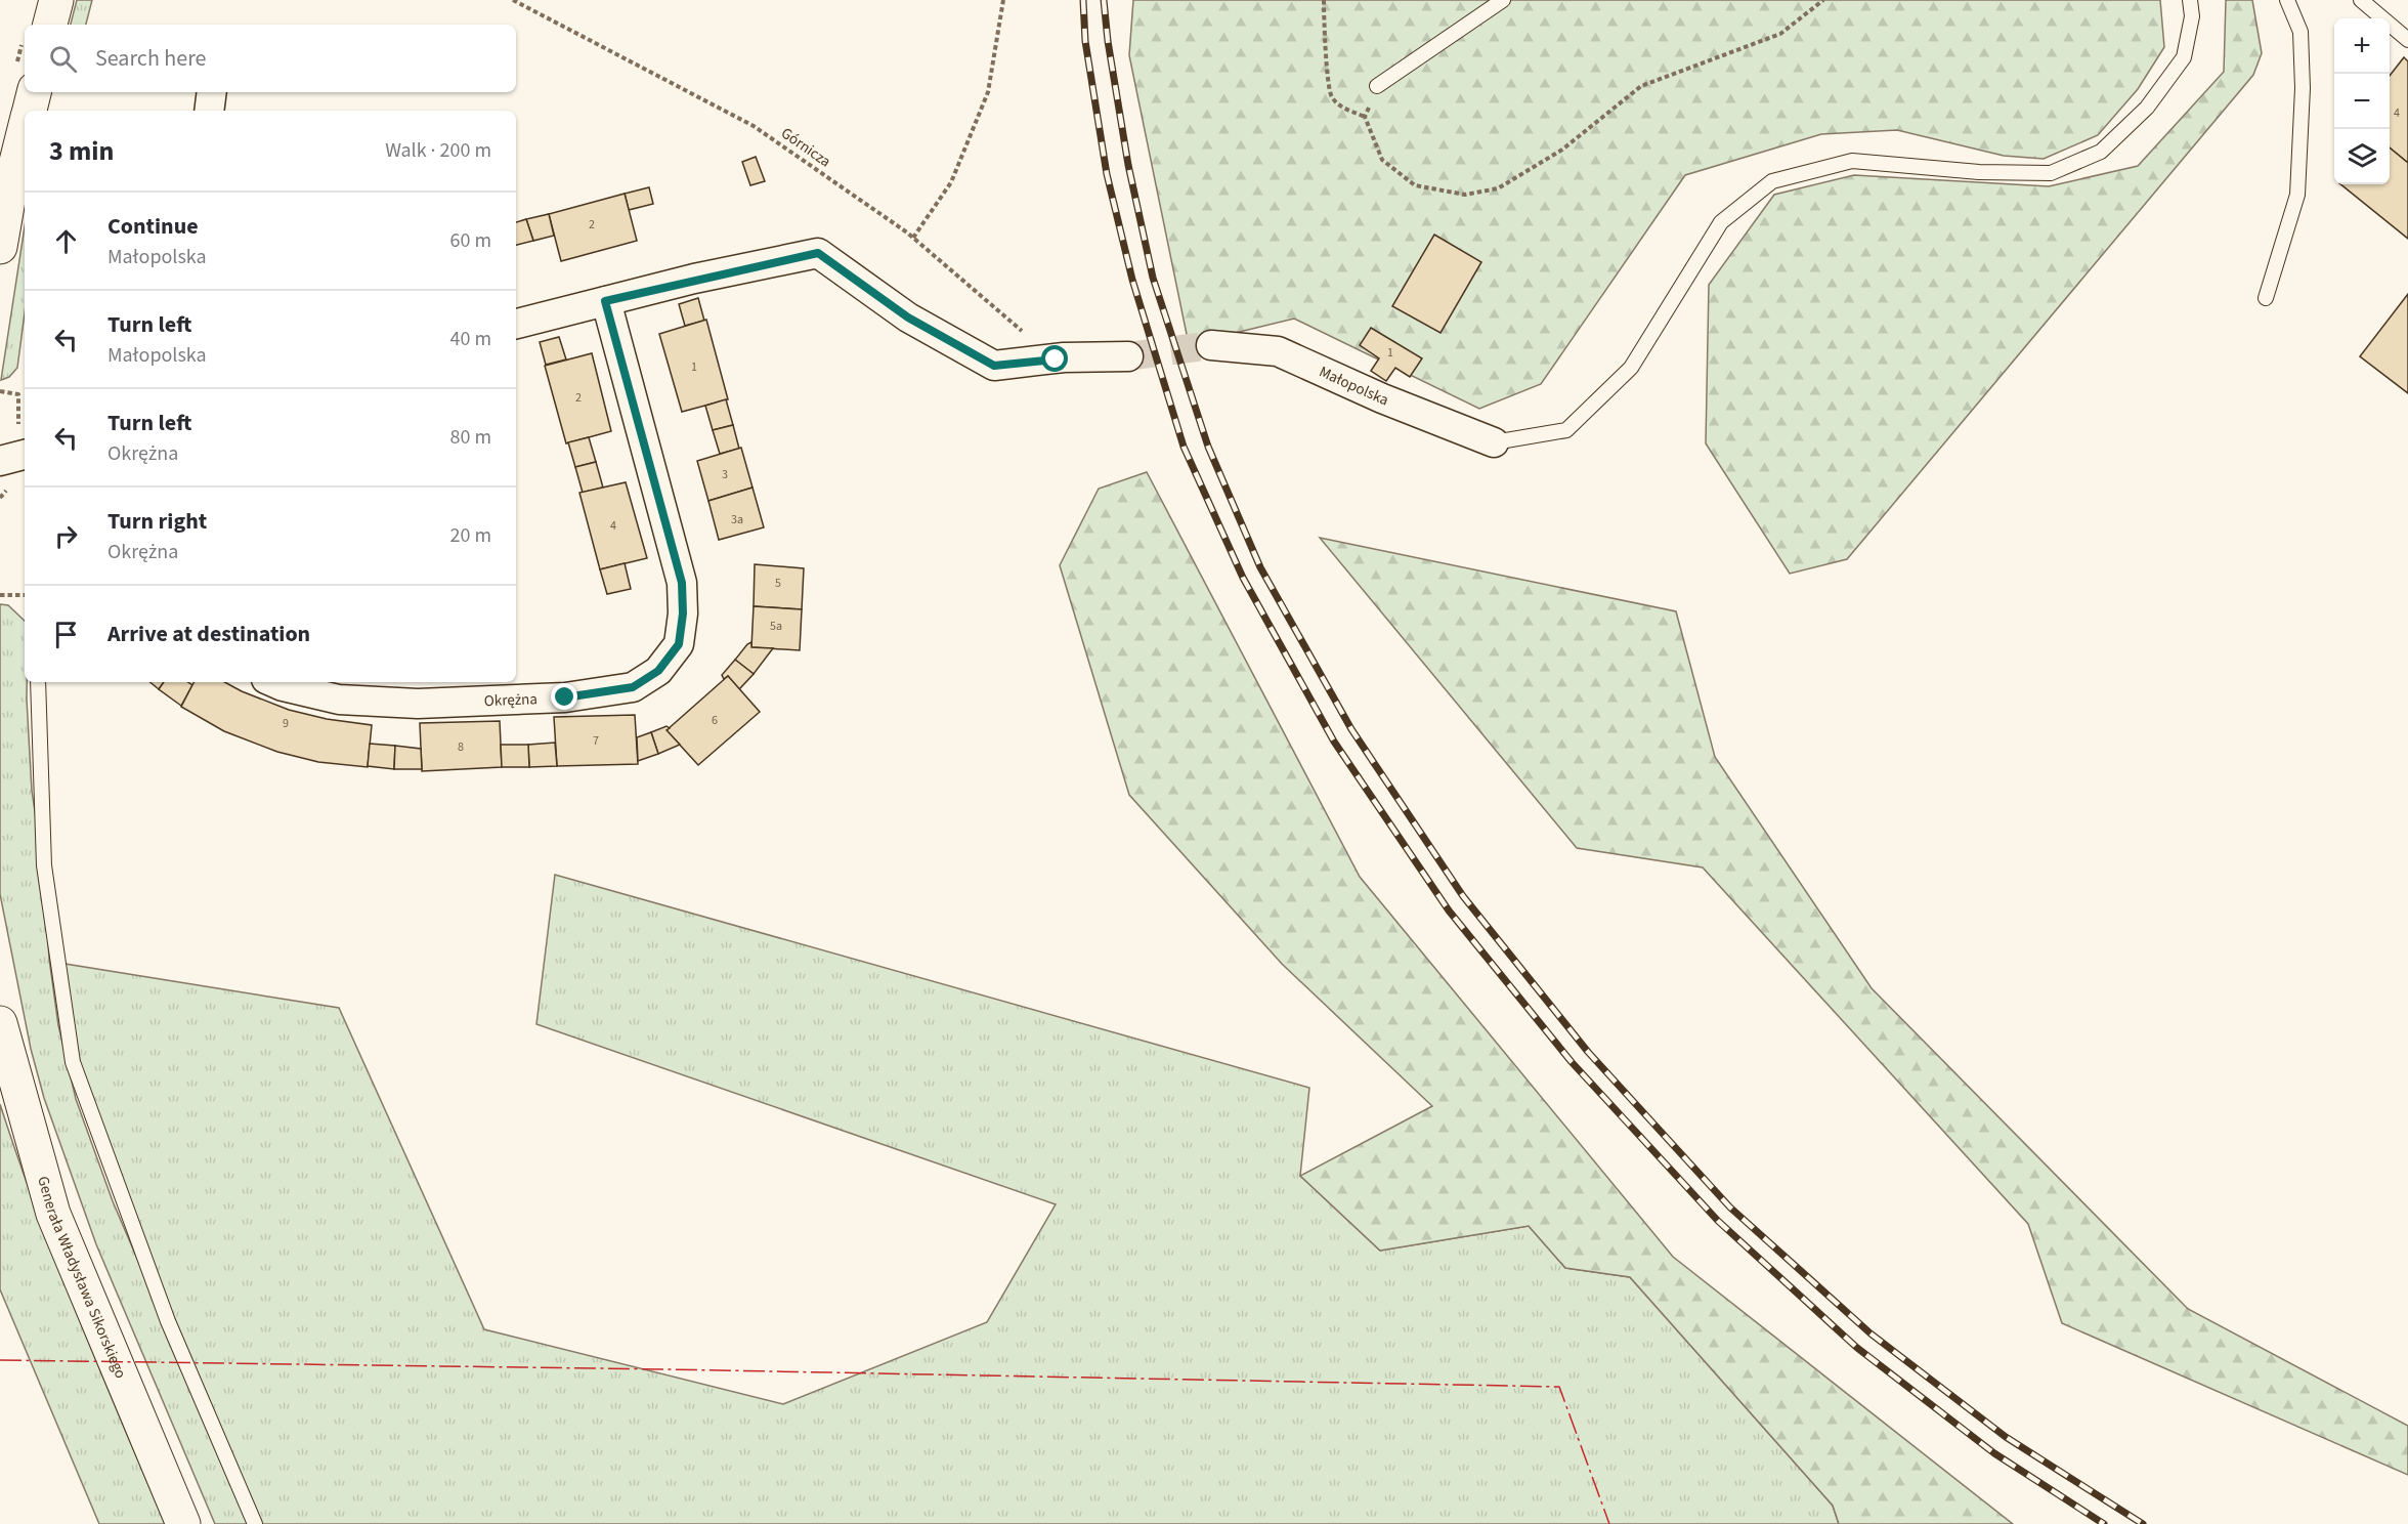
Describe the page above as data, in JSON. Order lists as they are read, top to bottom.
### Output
{
  "streets": {
    "main road": ["Generała Władysława Sikorskiego"],
    "street": ["Małopolska", "Okrężna"],
    "path": ["Górnicza"]
  },
  "house_numbers": [
    "4",
    "2",
    "1",
    "1",
    "2",
    "3",
    "3a",
    "4",
    "5",
    "5a",
    "6",
    "9",
    "7",
    "8"
  ],
  "page": {
    "map_buttons": ["+", "−"],
    "search": "Search here",
    "heading": ["3 min", "Walk · 200 m"],
    "list": [
      ["Continue", "Małopolska", "60 m"],
      ["Turn left", "Małopolska", "40 m"],
      ["Turn left", "Okrężna", "80 m"],
      ["Turn right", "Okrężna", "20 m"],
      "Arrive at destination"
    ]
  }
}
